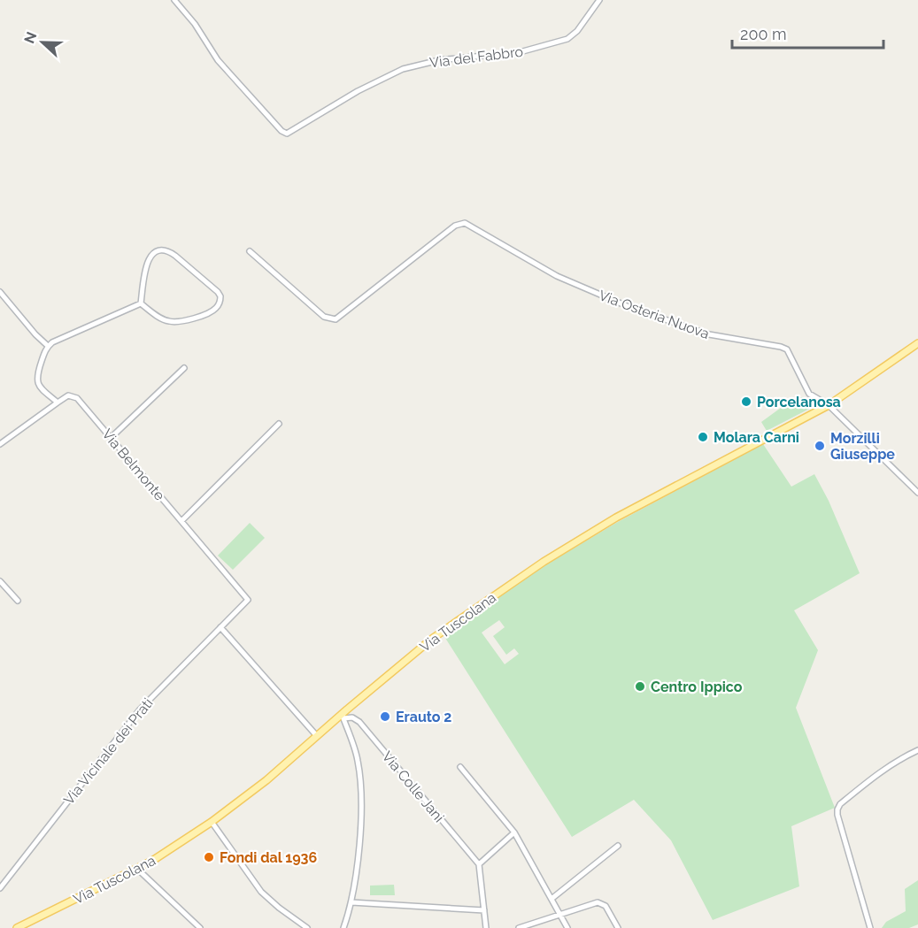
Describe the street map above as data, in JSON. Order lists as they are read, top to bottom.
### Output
{
  "streets": {
    "main road": ["Via Tuscolana"],
    "street": [
      "Via del Fabbro",
      "Via Osteria Nuova",
      "Via Belmonte",
      "Via Vicinale dei Prati",
      "Via Colle Jani"
    ]
  },
  "crossings": [
    ["Via Osteria Nuova", "Via Tuscolana"],
    ["Via Belmonte", "Via Vicinale dei Prati"],
    ["Via Tuscolana", "Via Colle Jani"]
  ],
  "places": [
    "Porcelanosa",
    "Molara Carni",
    "Morzilli Giuseppe",
    "Centro Ippico",
    "Erauto 2",
    "Fondi dal 1936"
  ],
  "scale_bar": "200 m",
  "north": "left"
}
